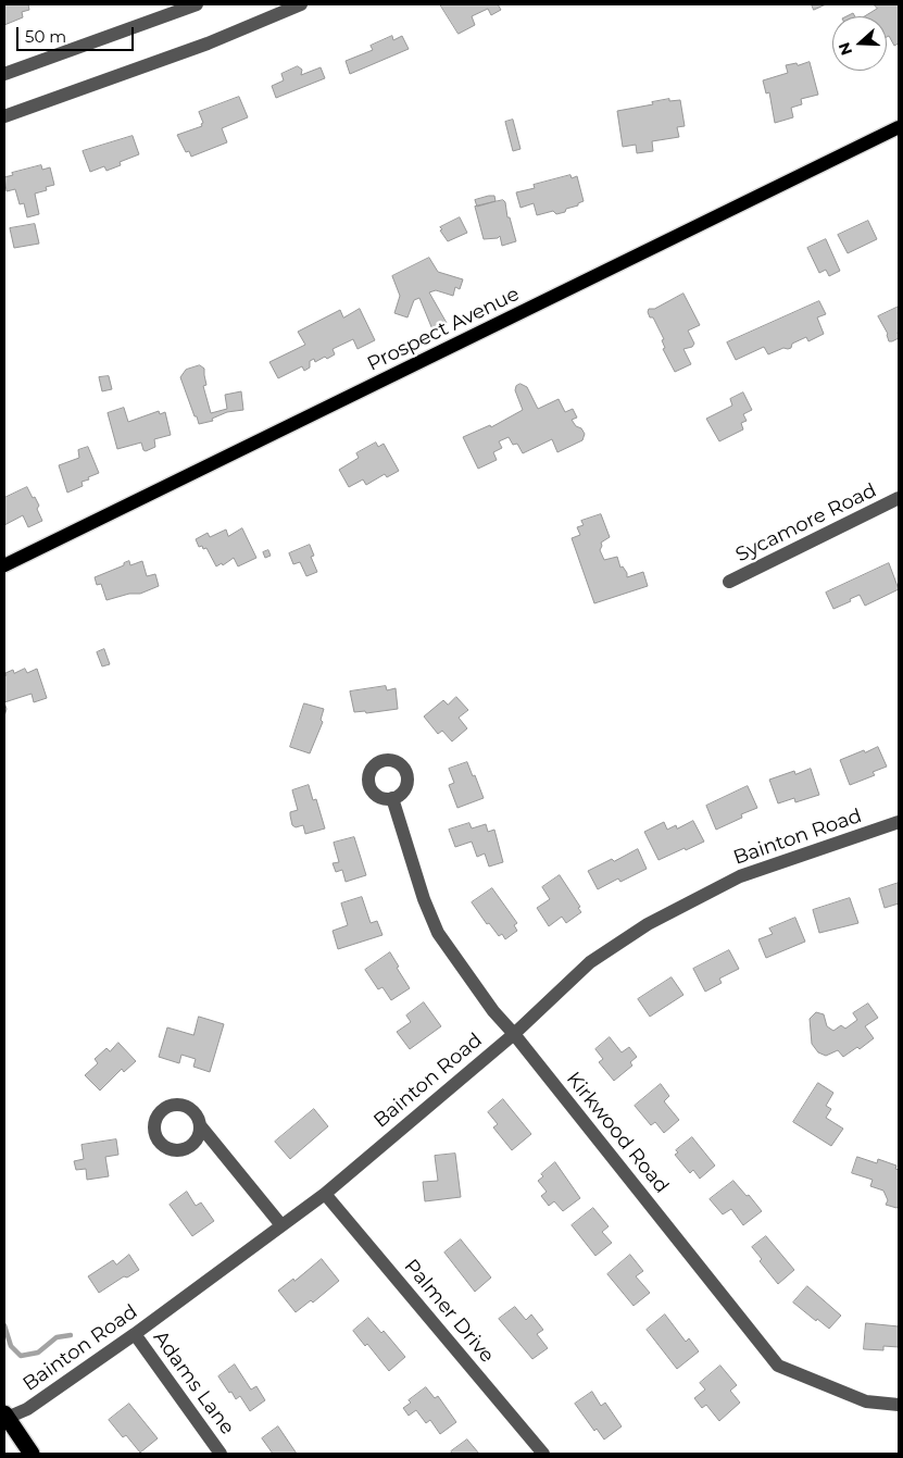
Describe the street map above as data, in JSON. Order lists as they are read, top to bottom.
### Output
{
  "streets": {
    "main road": ["Prospect Avenue"],
    "street": [
      "Sycamore Road",
      "Bainton Road",
      "Kirkwood Road",
      "Palmer Drive",
      "Adams Lane"
    ]
  },
  "crossings": [
    ["Bainton Road", "Kirkwood Road"],
    ["Bainton Road", "Palmer Drive"],
    ["Bainton Road", "Adams Lane"]
  ],
  "scale_bar": "50 m",
  "north": "left"
}
